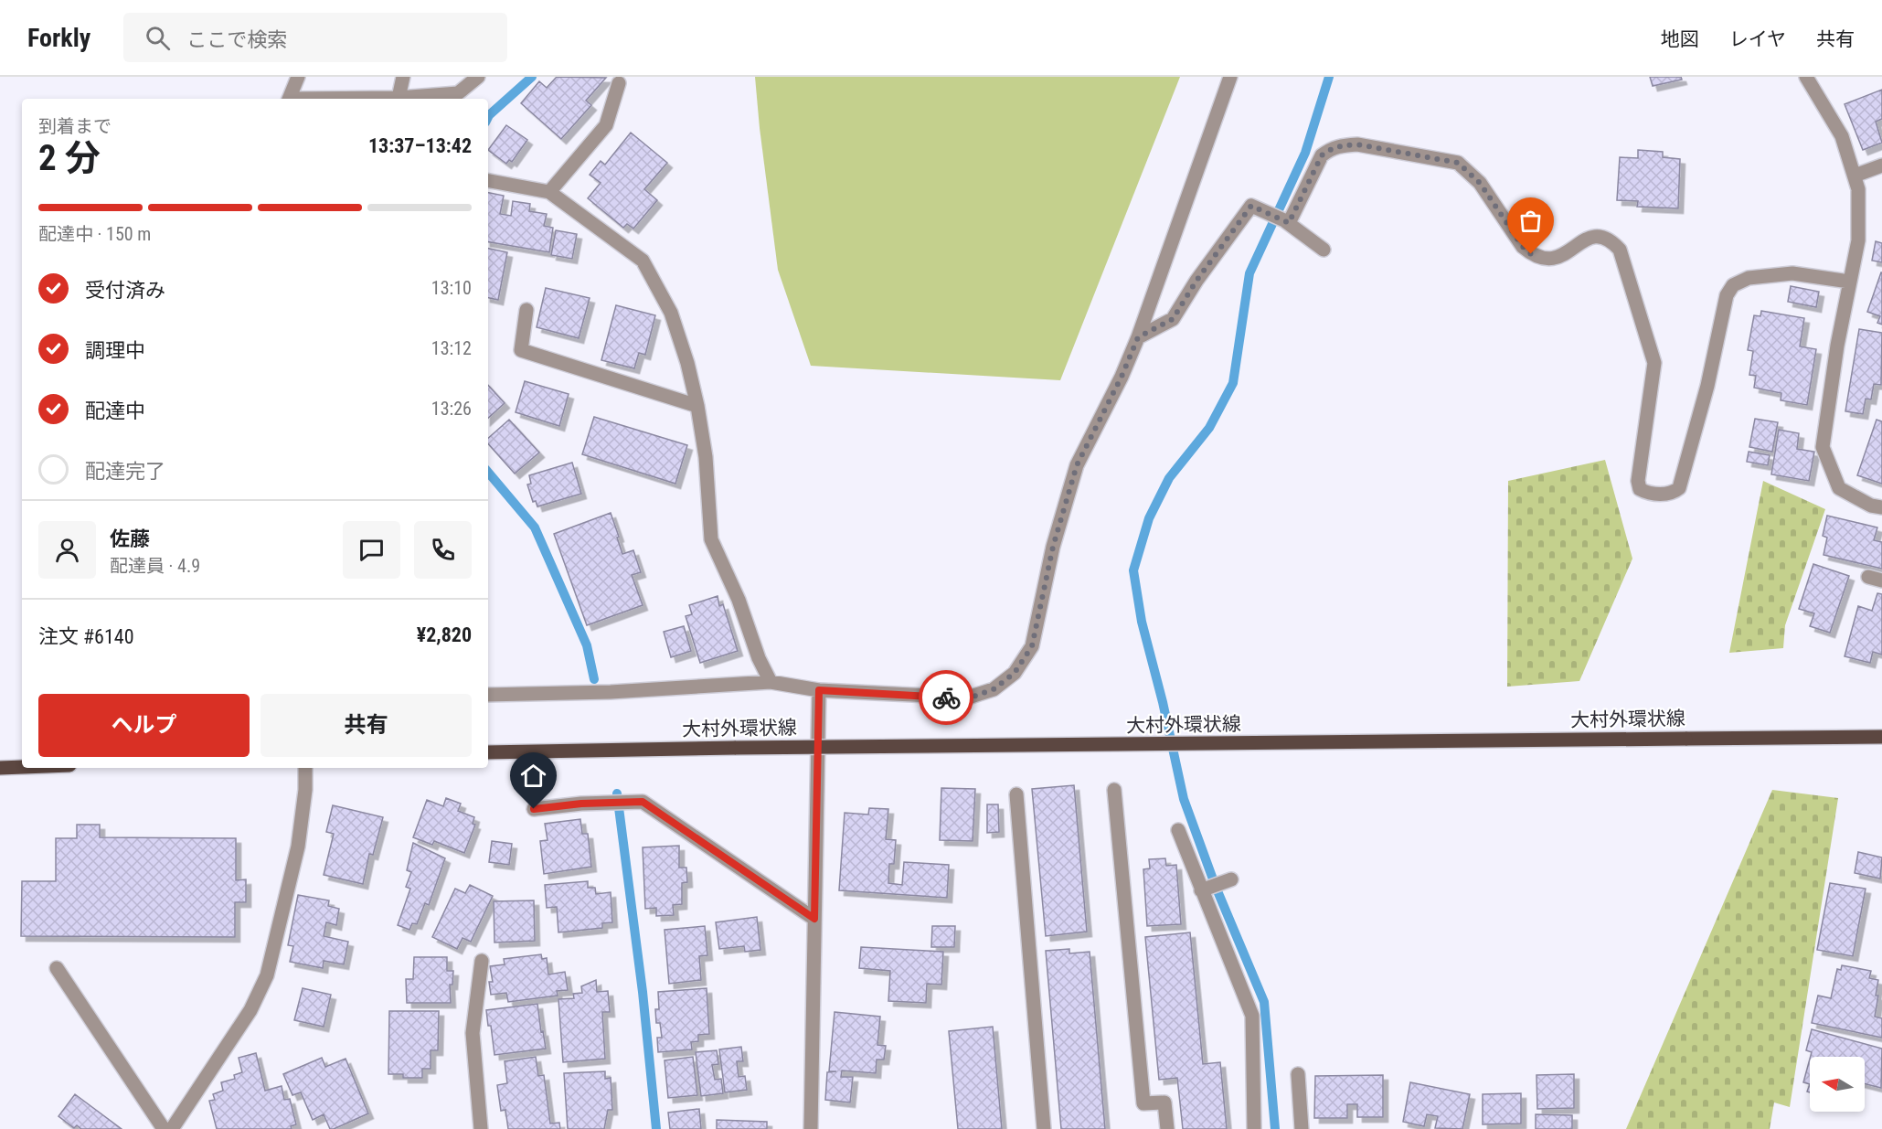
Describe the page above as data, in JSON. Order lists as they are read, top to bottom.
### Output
{
  "streets": {
    "main road": ["大村外環状線"]
  },
  "north": "left",
  "page": {
    "header": "Forkly",
    "search": "ここで検索",
    "nav": ["地図", "レイヤ", "共有"],
    "heading": ["2 分", "到着まで", "13:37–13:42"],
    "panel": [
      "佐藤",
      "配達員 · 4.9",
      "注文 #6140",
      "¥2,820"
    ],
    "bar": "配達中 · 150 m",
    "list": [
      ["受付済み", "13:10"],
      ["調理中", "13:12"],
      ["配達中", "13:26"],
      "配達完了"
    ],
    "buttons": ["ヘルプ", "共有"]
  }
}
